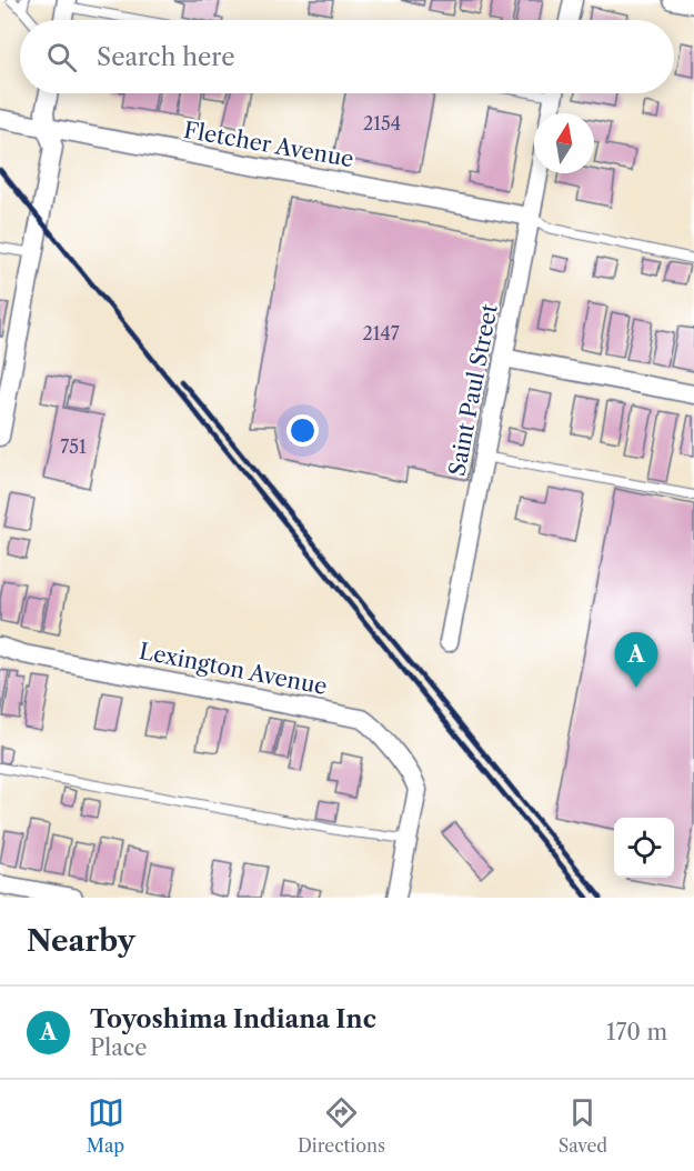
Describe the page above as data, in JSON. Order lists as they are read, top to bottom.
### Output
{
  "streets": {
    "street": ["Fletcher Avenue", "Saint Paul Street", "Lexington Avenue"]
  },
  "crossings": [
    ["Fletcher Avenue", "Saint Paul Street"]
  ],
  "house_numbers": ["2154", "2147", "751"],
  "north": "top",
  "page": {
    "search": "Search here",
    "pins": "A",
    "heading": "Nearby",
    "list": [
      {
        "mark": "A",
        "name": "Toyoshima Indiana Inc",
        "note": "Place",
        "value": "170 m"
      }
    ],
    "nav": ["Map", "Directions", "Saved"]
  }
}
